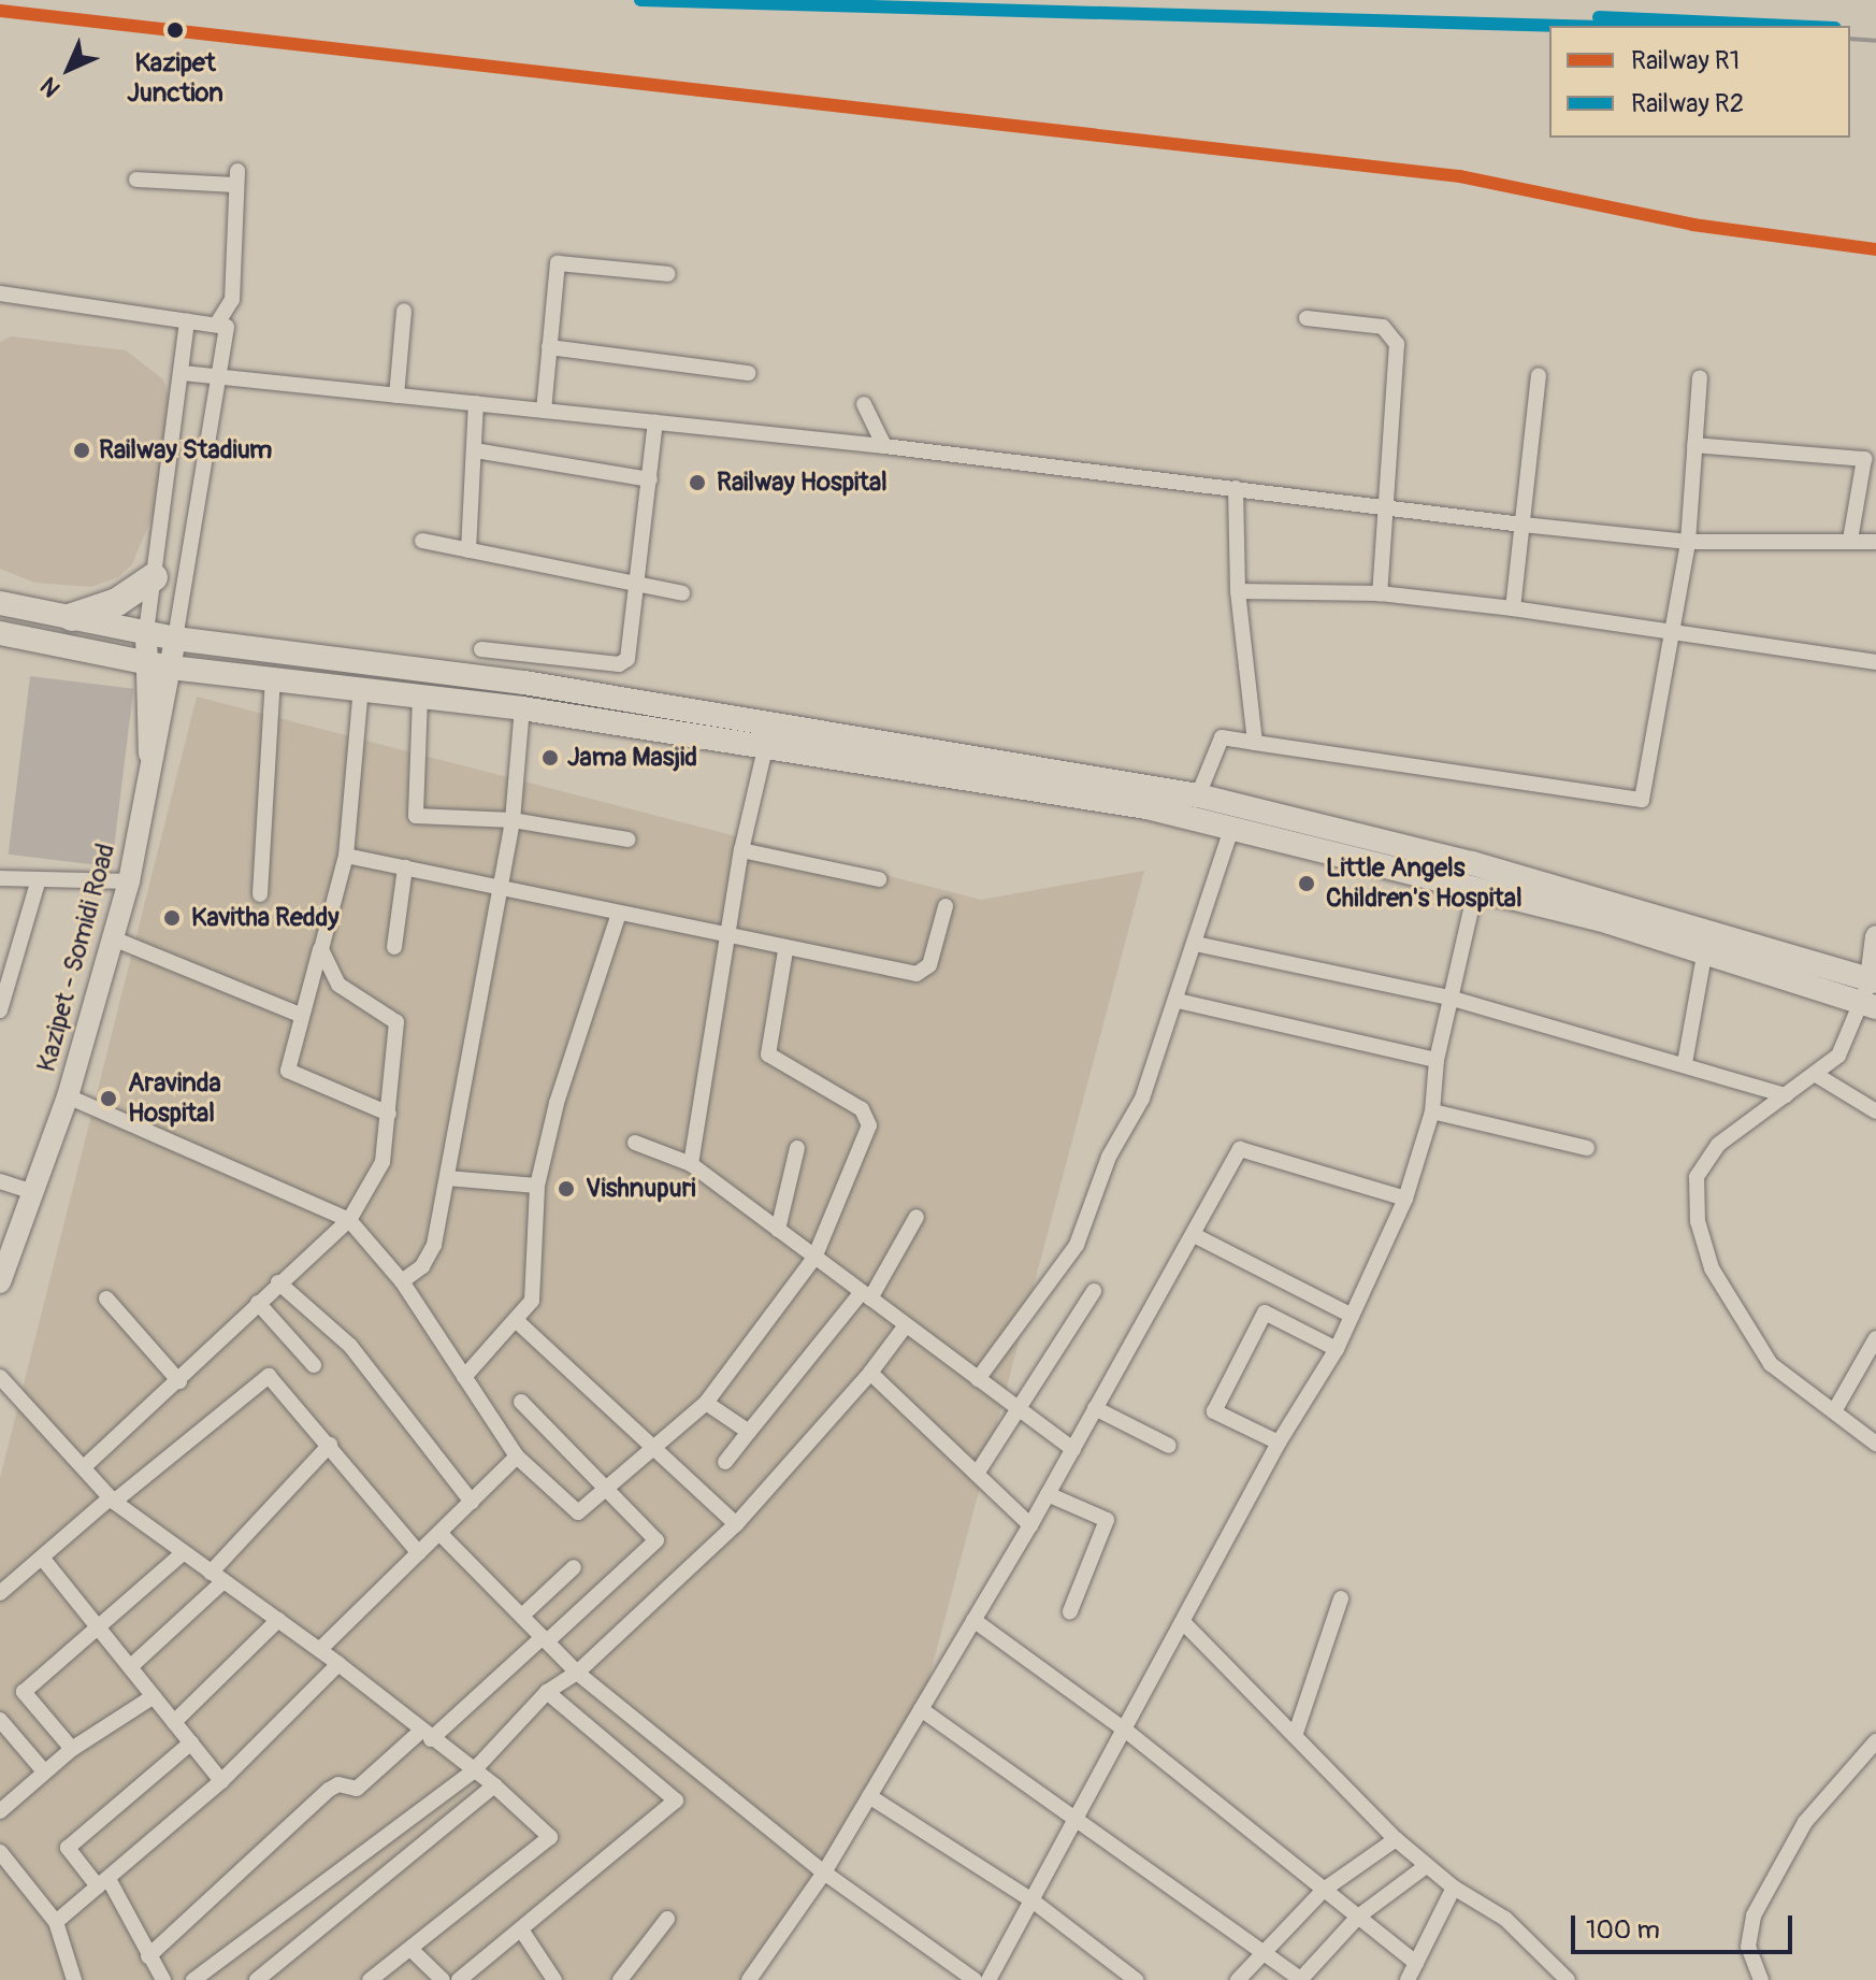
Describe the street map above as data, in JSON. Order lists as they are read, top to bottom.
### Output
{
  "streets": {
    "street": ["Kazipet - Somidi Road"]
  },
  "places": [
    "Kazipet Junction",
    "Railway Stadium",
    "Railway Hospital",
    "Jama Masjid",
    "Little Angels Children's Hospital",
    "Kavitha Reddy",
    "Aravinda Hospital",
    "Vishnupuri"
  ],
  "lines": ["rail line R2", "rail line R1"],
  "legend": ["Railway R1", "Railway R2"],
  "scale_bar": "100 m",
  "north": "bottom left"
}
